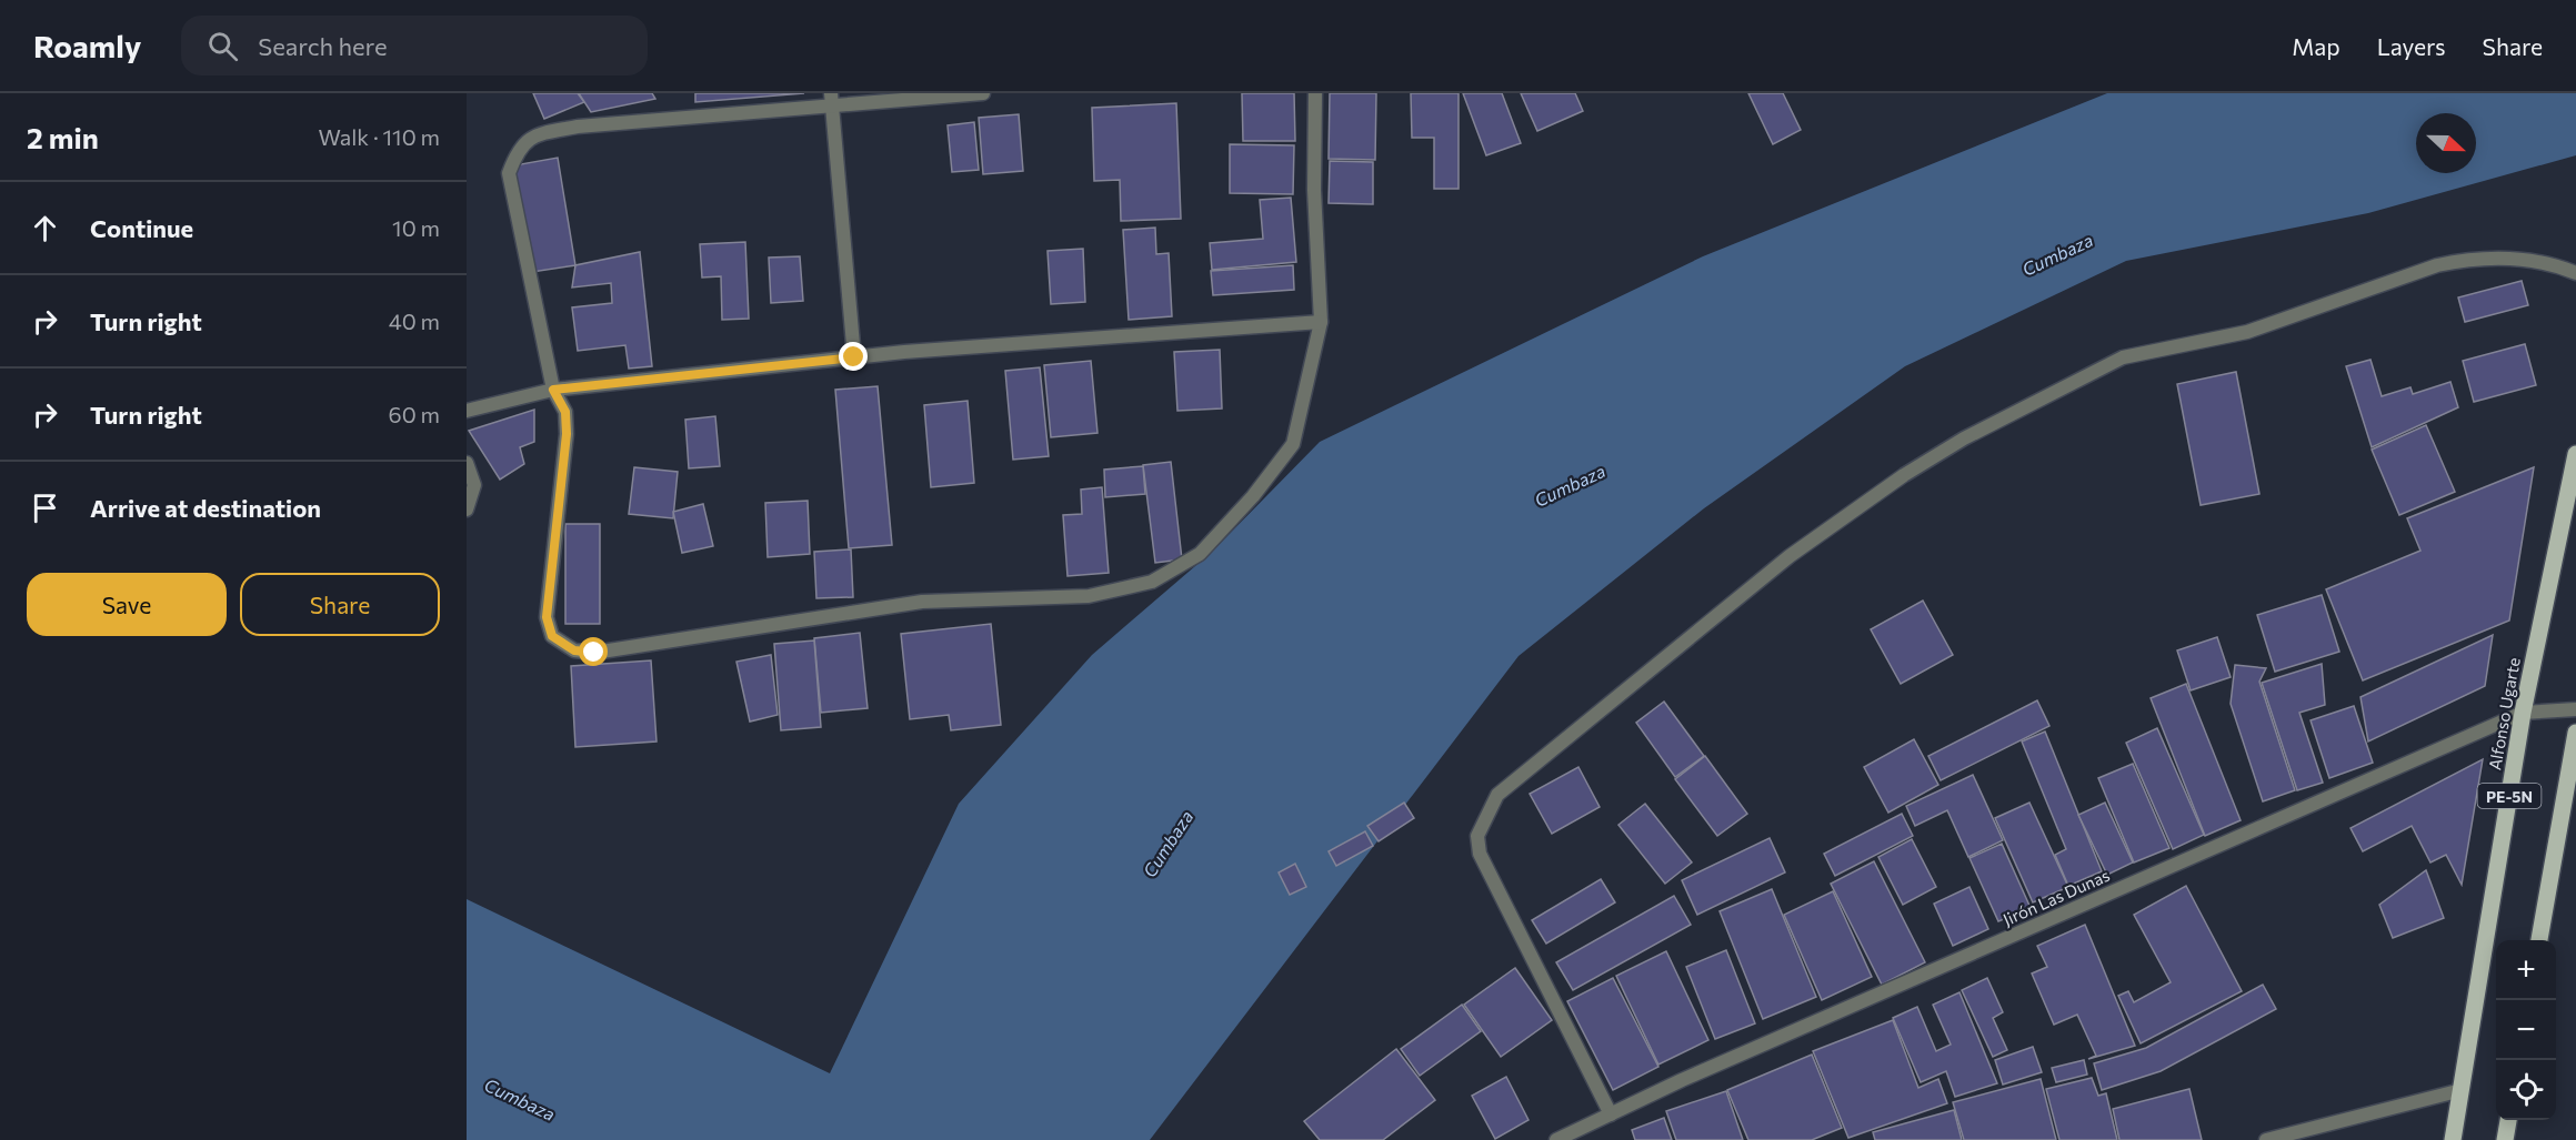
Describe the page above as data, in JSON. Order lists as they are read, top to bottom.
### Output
{
  "streets": {
    "main road": ["Alfonso Ugarte", "PE-5N"],
    "street": ["Jirón Las Dunas"]
  },
  "crossings": [
    ["Alfonso Ugarte", "Jirón Las Dunas"]
  ],
  "water": ["Cumbaza"],
  "north": "right",
  "page": {
    "header": "Roamly",
    "search": "Search here",
    "nav": ["Map", "Layers", "Share"],
    "heading": ["2 min", "Walk · 110 m"],
    "list": [
      ["Continue", "10 m"],
      ["Turn right", "40 m"],
      ["Turn right", "60 m"],
      "Arrive at destination"
    ],
    "buttons": ["Save", "Share"],
    "map_buttons": ["+", "−"]
  }
}
